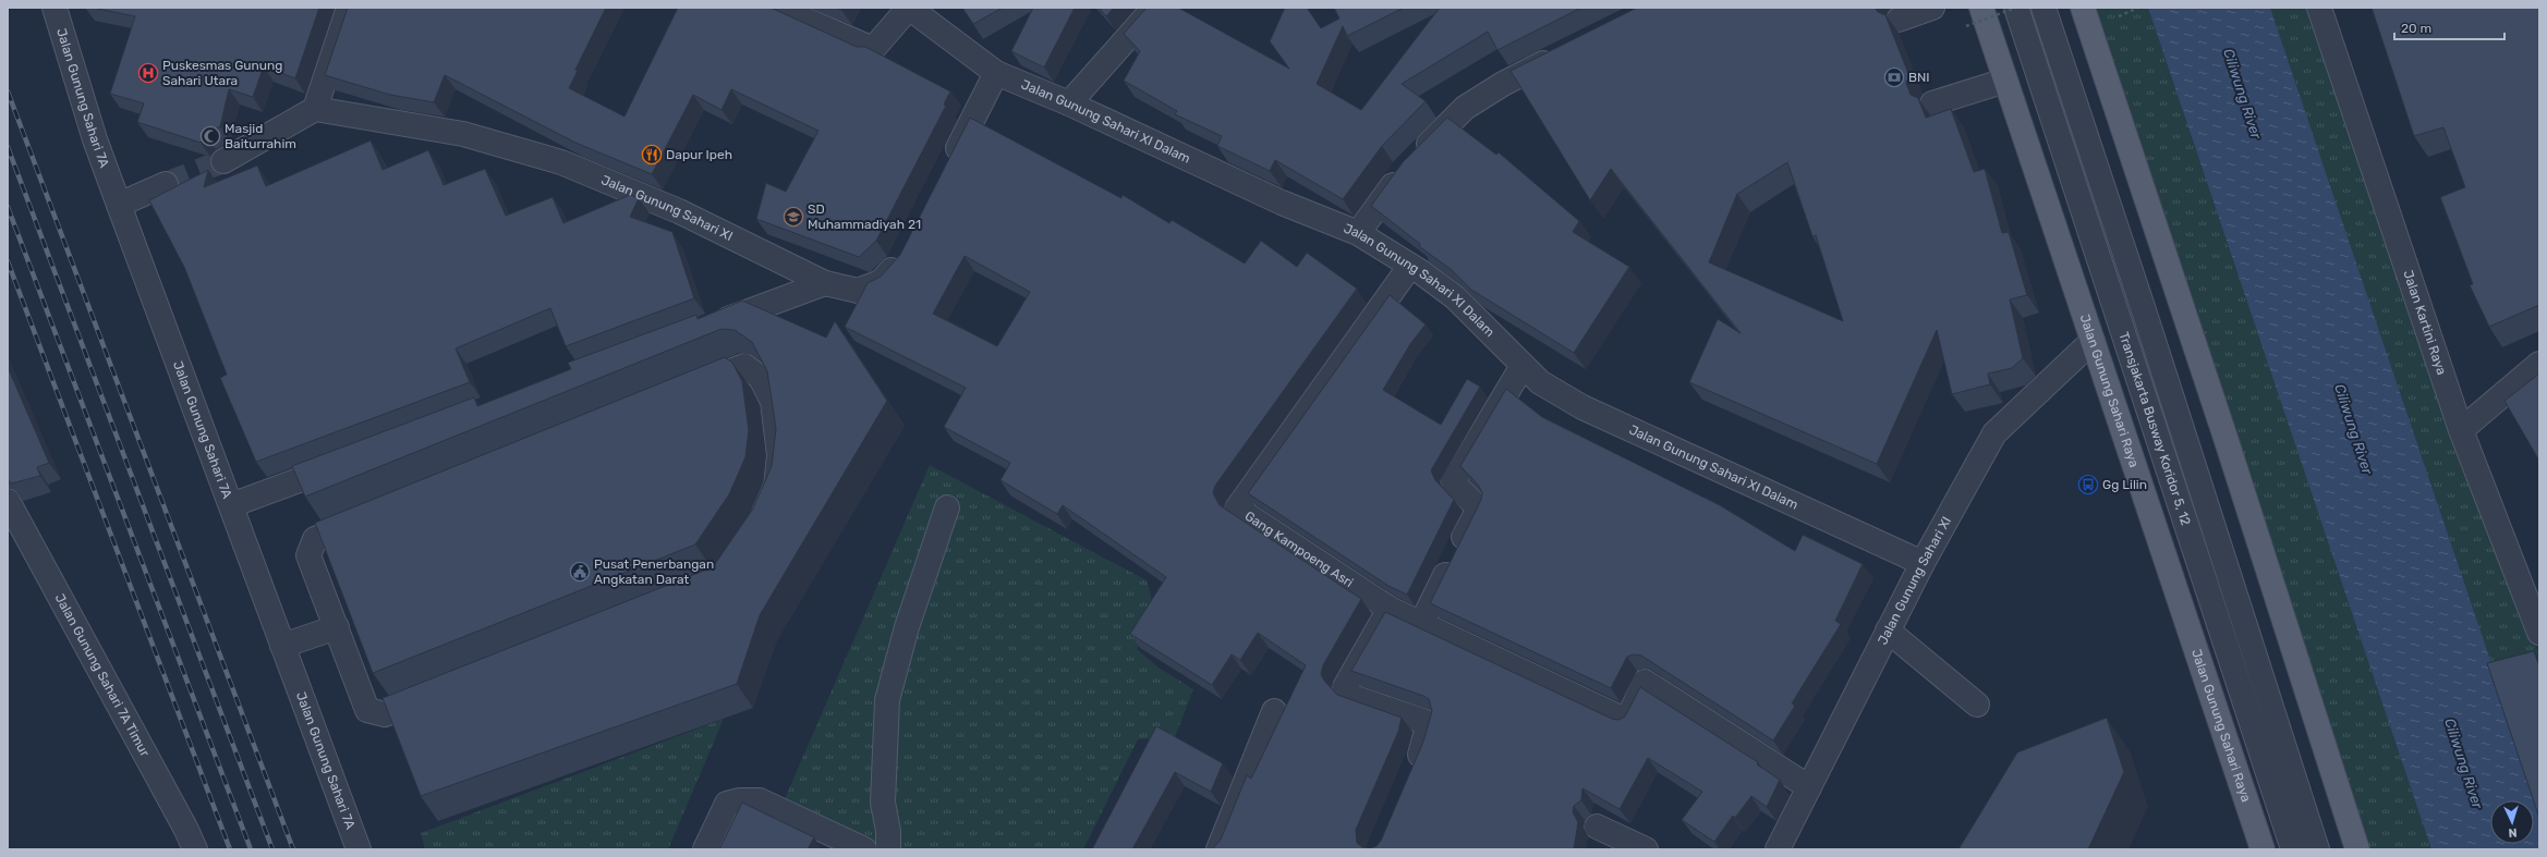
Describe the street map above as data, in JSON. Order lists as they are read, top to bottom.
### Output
{
  "streets": {
    "main road": ["Jalan Gunung Sahari Raya"],
    "street": [
      "Jalan Gunung Sahari 7A",
      "Jalan Gunung Sahari XI Dalam",
      "Jalan Gunung Sahari XI",
      "Jalan Kartini Raya",
      "Transjakarta Busway Koridor 5, 12",
      "Gang Kampoeng Asri",
      "Jalan Gunung Sahari 7A Timur"
    ]
  },
  "crossings": [
    ["Jalan Gunung Sahari XI Dalam", "Jalan Gunung Sahari XI"],
    ["Jalan Gunung Sahari XI Dalam", "Gang Kampoeng Asri"],
    ["Jalan Gunung Sahari XI", "Jalan Gunung Sahari Raya"]
  ],
  "water": ["Ciliwung River"],
  "places": {
    "hospital": ["Puskesmas Gunung Sahari Utara"],
    "bank": ["BNI"],
    "mosque": ["Masjid Baiturrahim"],
    "restaurant": ["Dapur Ipeh"],
    "school or university": ["SD Muhammadiyah 21"],
    "bus stop": ["Gg Lilin"],
    "public building": ["Pusat Penerbangan Angkatan Darat"]
  },
  "scale_bar": "20 m",
  "north": "bottom"
}
